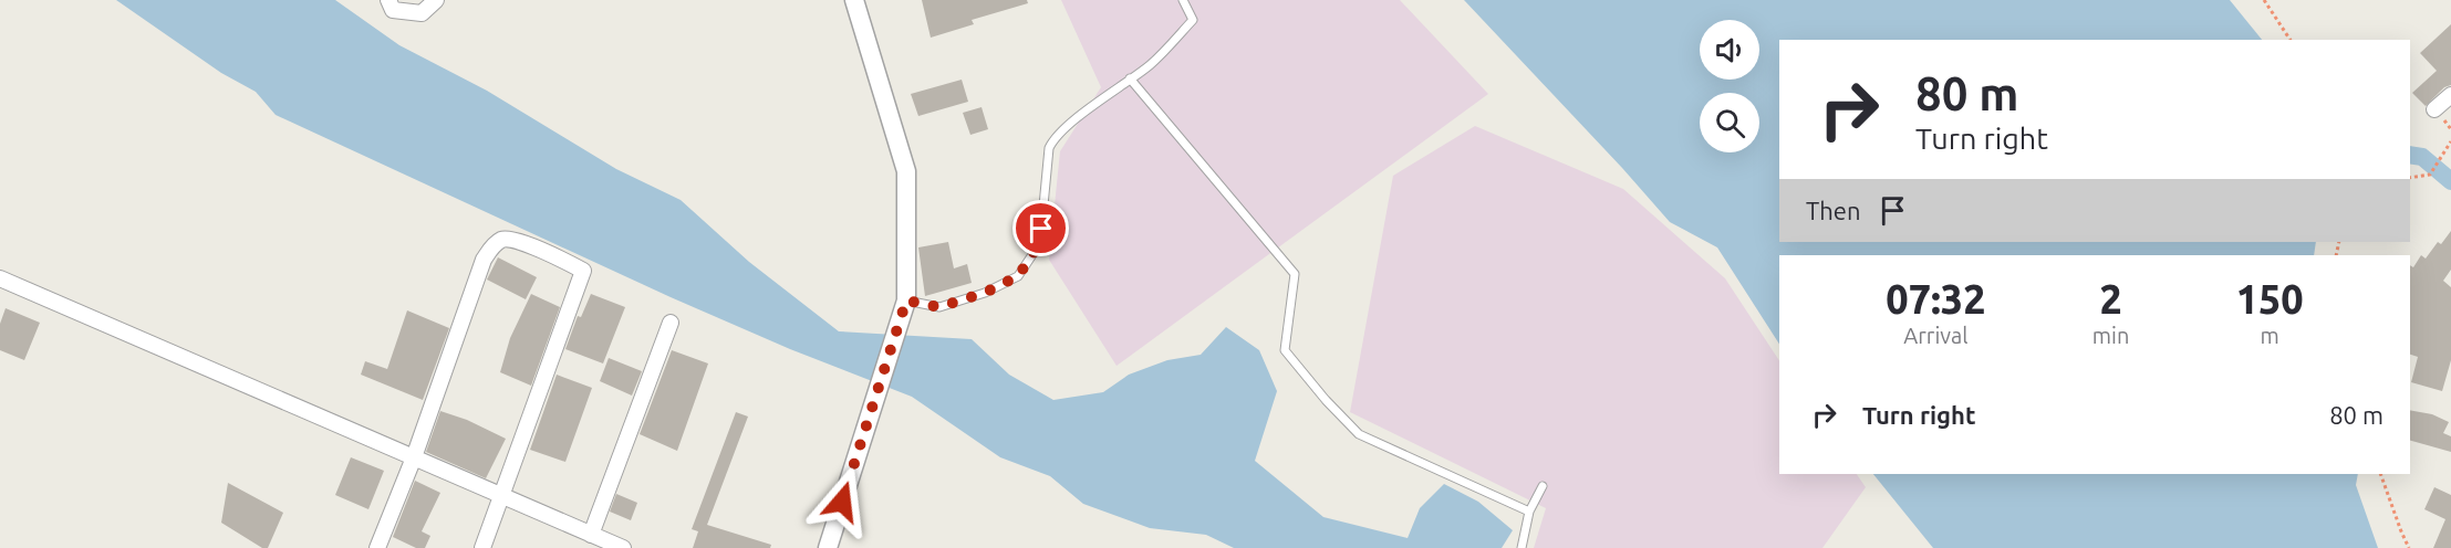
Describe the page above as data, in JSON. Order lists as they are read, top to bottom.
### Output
{
  "page": {
    "turn": ["80 m", "Turn right"],
    "then": "Then",
    "eta": [
      "07:32",
      "Arrival",
      "2",
      "min",
      "150",
      "m"
    ],
    "list": [
      {
        "name": "Turn right",
        "value": "80 m"
      }
    ]
  }
}
